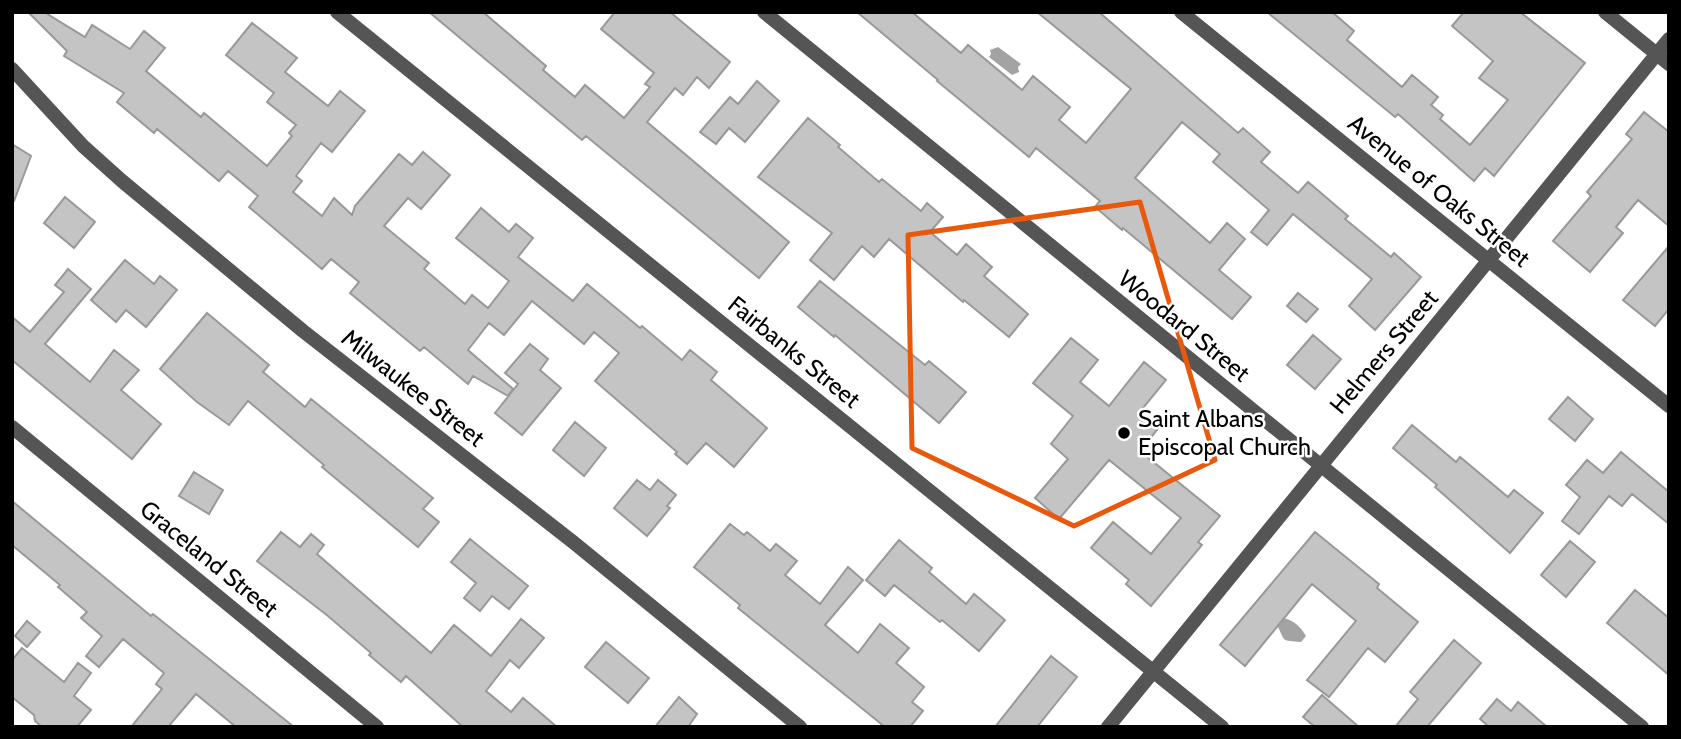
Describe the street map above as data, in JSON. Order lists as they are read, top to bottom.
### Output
{
  "streets": {
    "street": [
      "Avenue of Oaks Street",
      "Woodard Street",
      "Fairbanks Street",
      "Helmers Street",
      "Milwaukee Street",
      "Graceland Street"
    ]
  },
  "crossings": [
    ["Avenue of Oaks Street", "Helmers Street"],
    ["Woodard Street", "Helmers Street"],
    ["Fairbanks Street", "Helmers Street"]
  ],
  "places": ["Saint Albans Episcopal Church"]
}
